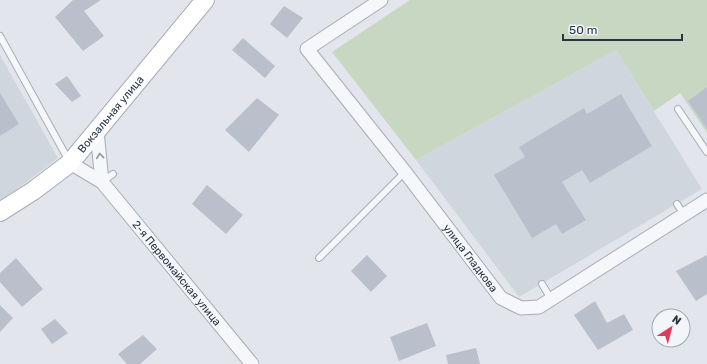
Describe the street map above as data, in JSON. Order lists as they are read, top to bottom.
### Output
{
  "streets": {
    "street": ["Вокзальная улица", "улица Гладкова", "2-я Первомайская улица"]
  },
  "crossings": [
    ["Вокзальная улица", "2-я Первомайская улица"]
  ],
  "scale_bar": "50 m",
  "north": "top right"
}
